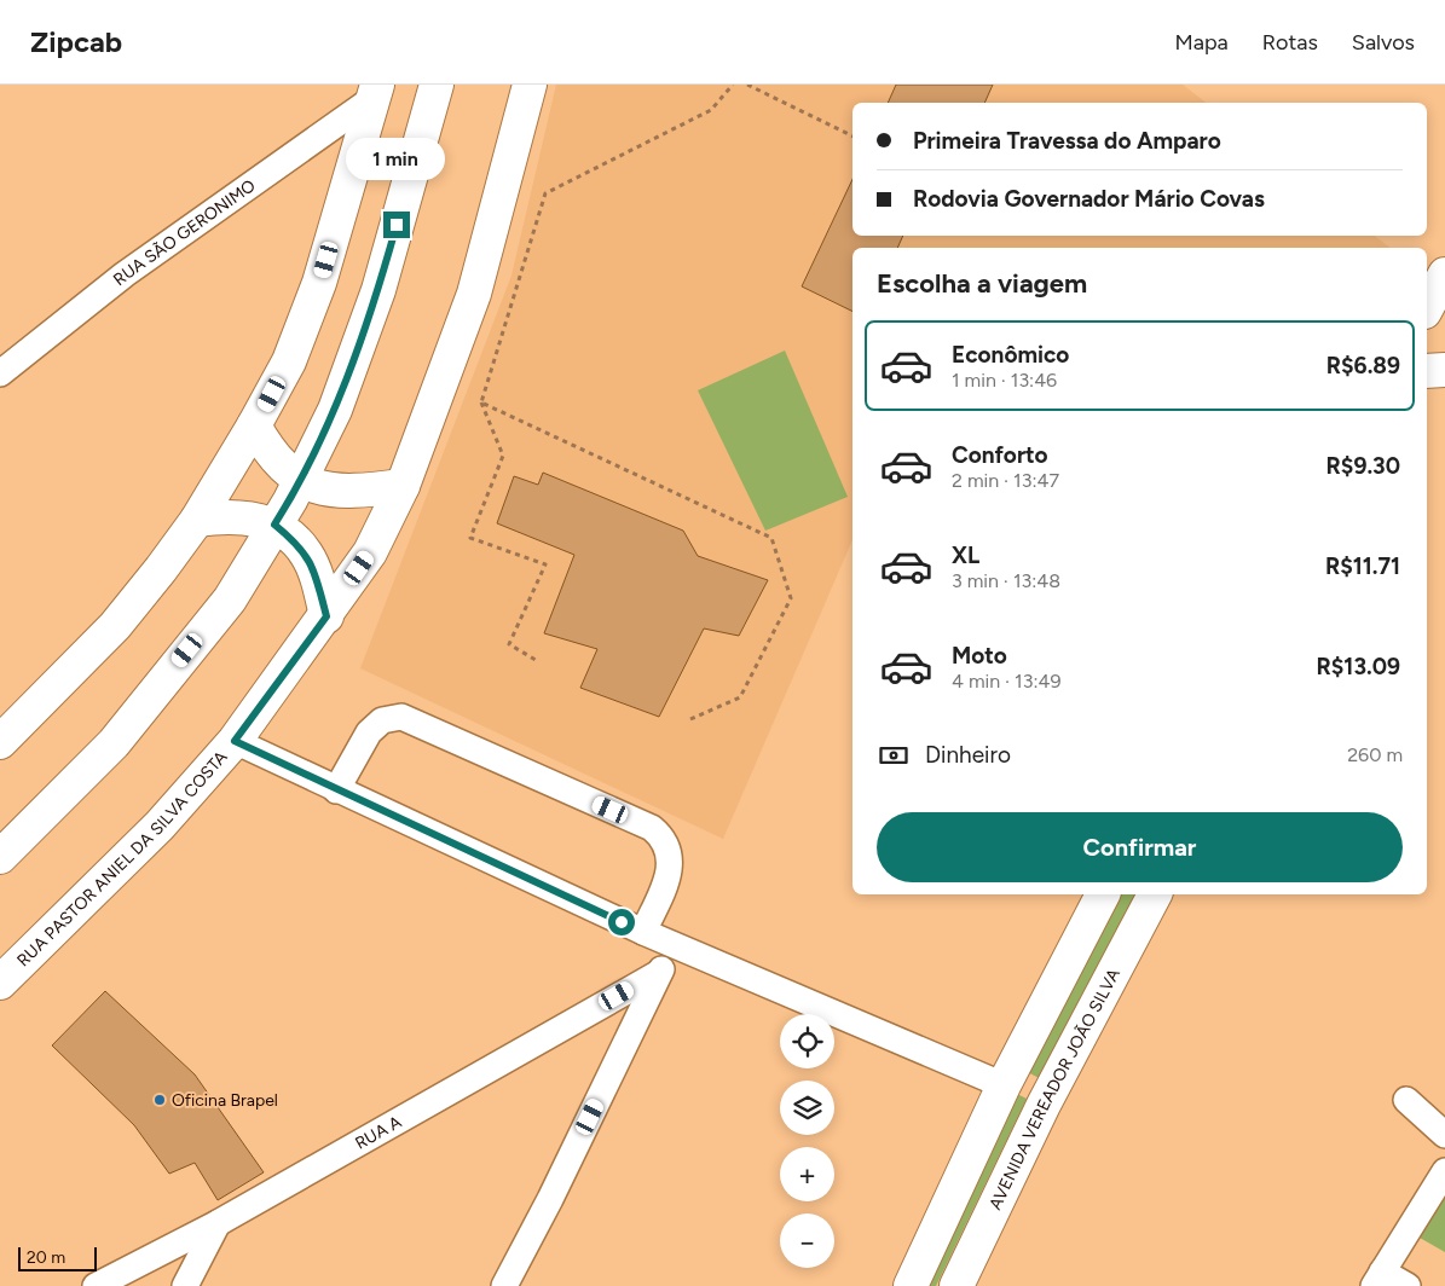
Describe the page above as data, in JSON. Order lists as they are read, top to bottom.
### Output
{
  "streets": {
    "main road": ["RUA PASTOR ANIEL DA SILVA COSTA", "AVENIDA VEREADOR JOÃO SILVA"],
    "street": ["RUA SÃO GERONIMO", "RUA A"]
  },
  "places": ["Oficina Brapel"],
  "scale_bar": "20 m",
  "page": {
    "header": "Zipcab",
    "nav": ["Mapa", "Rotas", "Salvos"],
    "banner": ["Primeira Travessa do Amparo", "Rodovia Governador Mário Covas"],
    "bubble": "1 min",
    "heading": "Escolha a viagem",
    "list": [
      {
        "name": "Econômico",
        "note": "1 min · 13:46",
        "value": "R$6.89"
      },
      {
        "name": "Conforto",
        "note": "2 min · 13:47",
        "value": "R$9.30"
      },
      {
        "name": "XL",
        "note": "3 min · 13:48",
        "value": "R$11.71"
      },
      {
        "name": "Moto",
        "note": "4 min · 13:49",
        "value": "R$13.09"
      }
    ],
    "pay": ["Dinheiro", "260 m"],
    "buttons": "Confirmar",
    "map_buttons": ["+", "−"],
    "scale": "20 m"
  }
}
